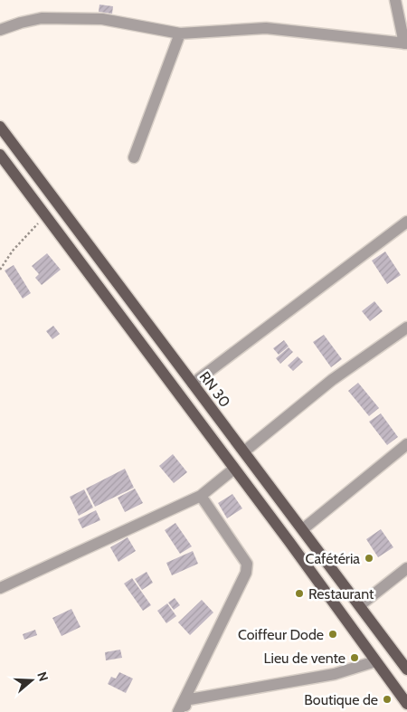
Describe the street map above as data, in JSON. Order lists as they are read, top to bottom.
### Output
{
  "streets": {
    "main road": ["RN 30"]
  },
  "places": [
    "Cafétéria",
    "Restaurant",
    "Coiffeur Dode",
    "Lieu de vente",
    "Boutique de"
  ],
  "north": "right"
}
